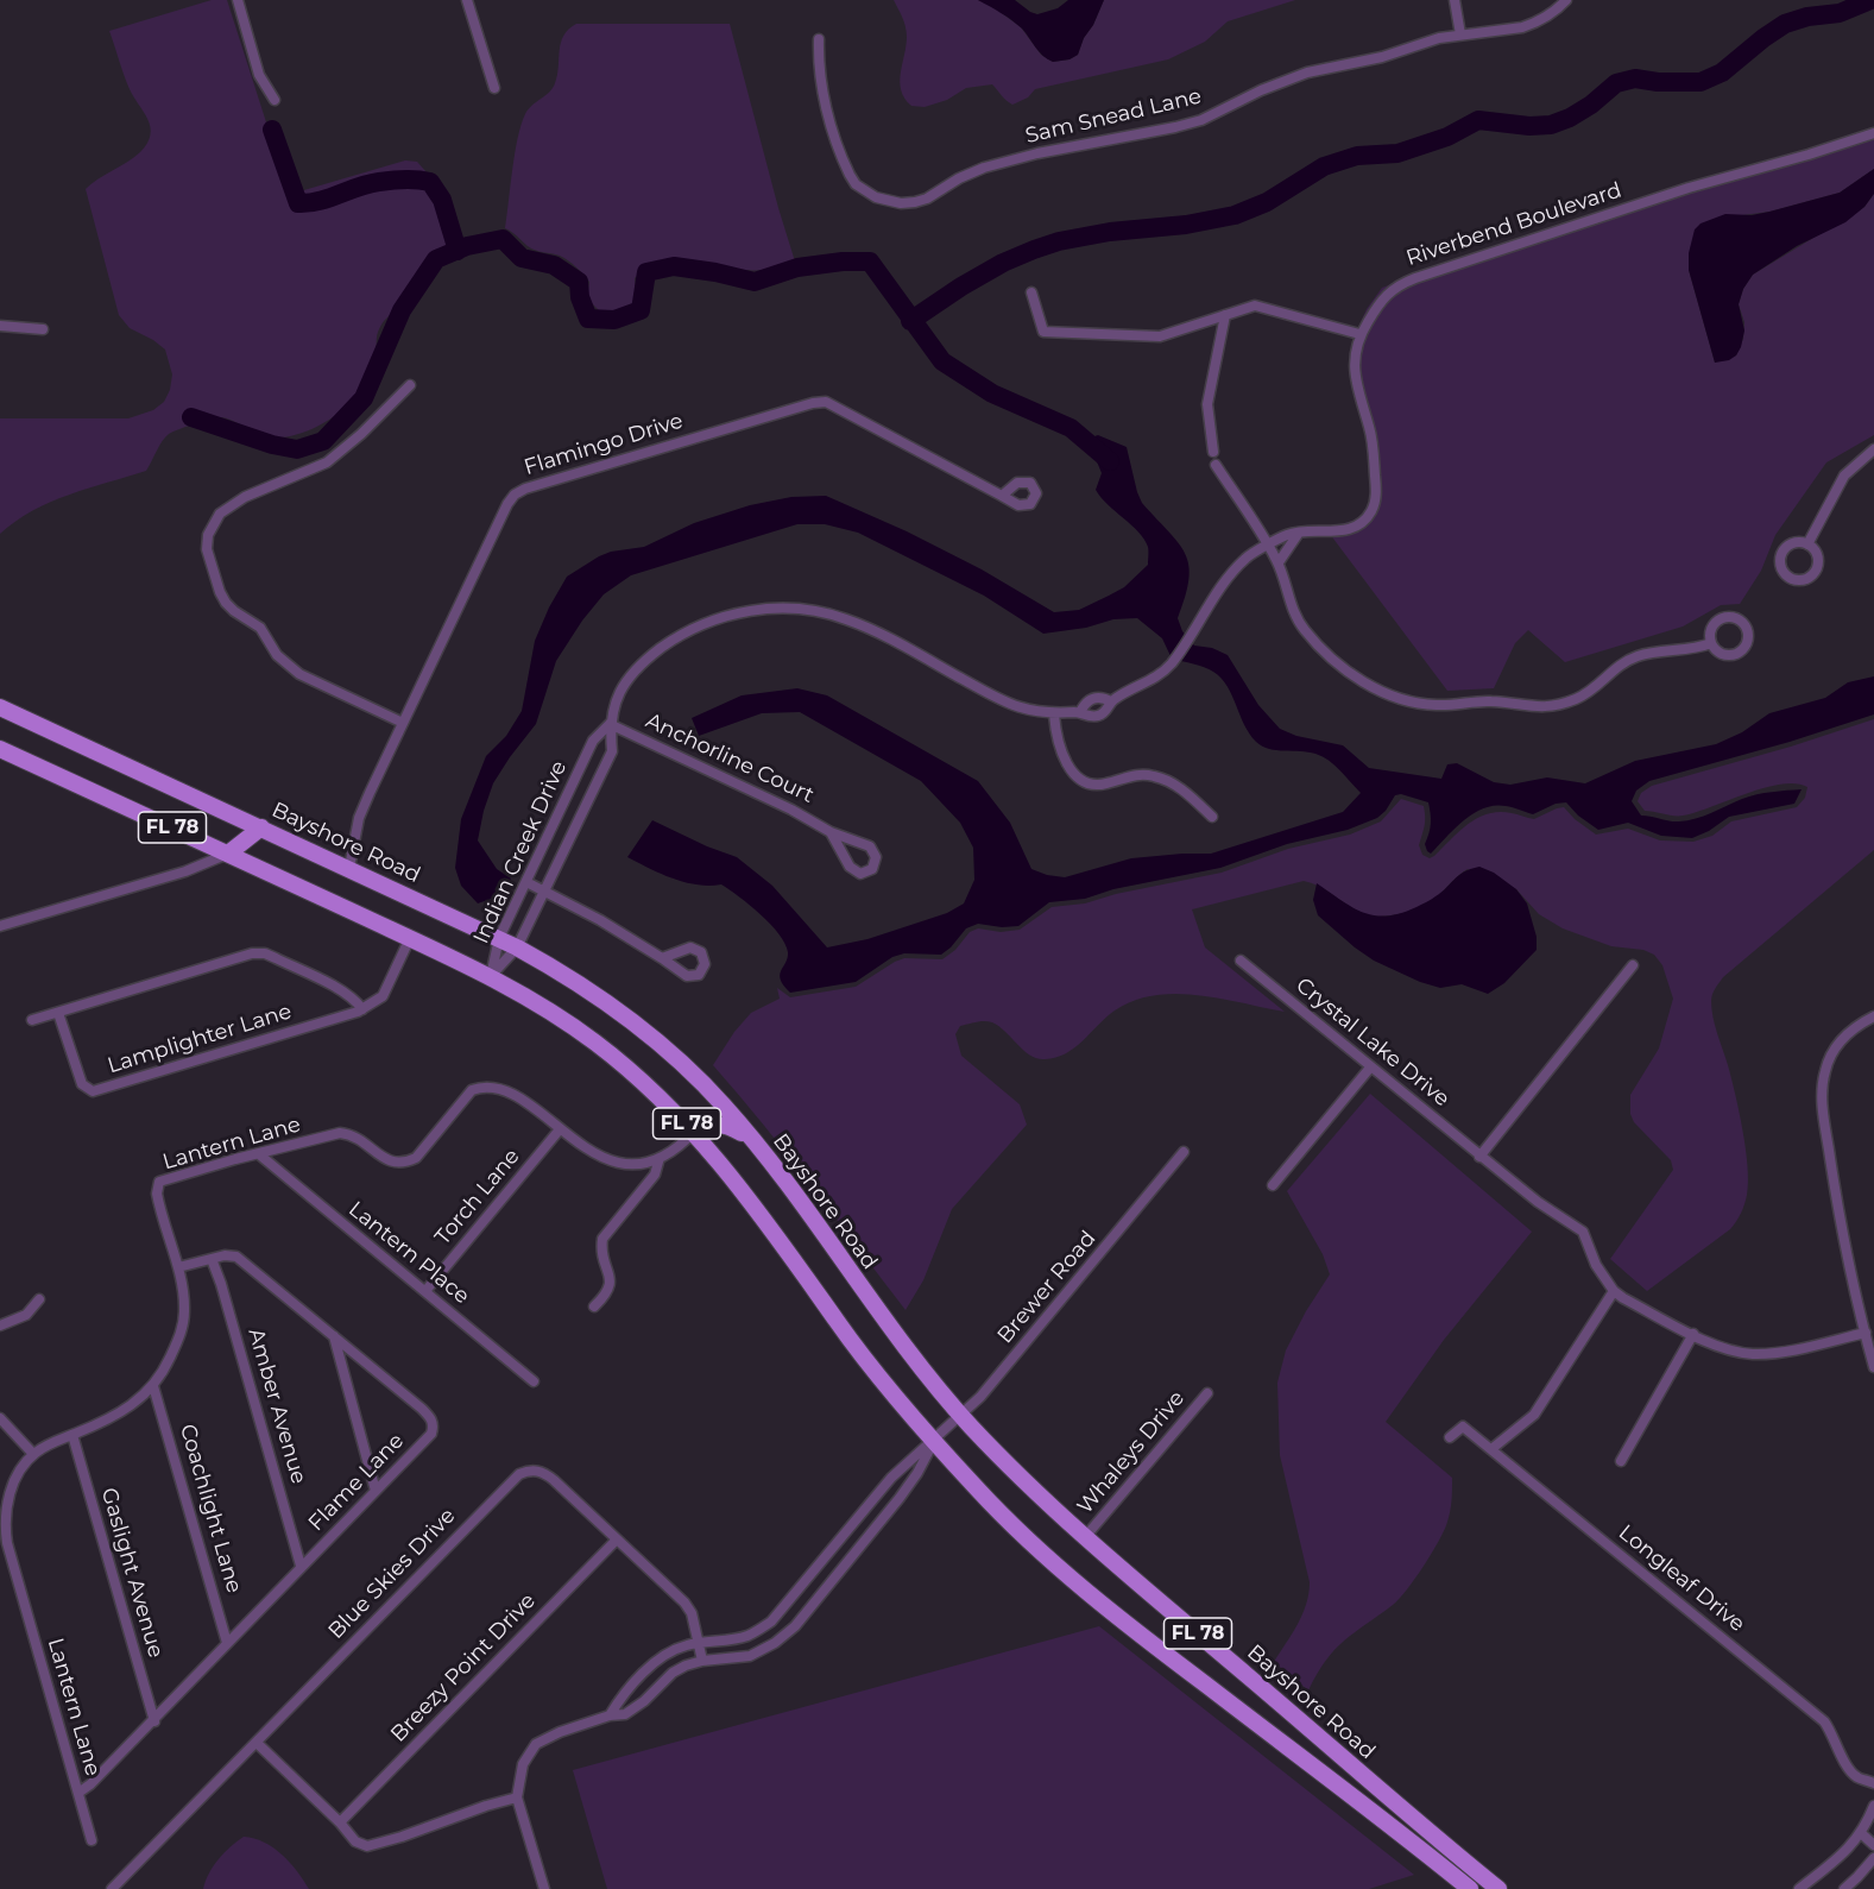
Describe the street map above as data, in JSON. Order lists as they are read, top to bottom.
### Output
{
  "streets": {
    "main road": ["FL 78", "Bayshore Road"],
    "street": [
      "Sam Snead Lane",
      "Riverbend Boulevard",
      "Flamingo Drive",
      "Anchorline Court",
      "Indian Creek Drive",
      "Lamplighter Lane",
      "Crystal Lake Drive",
      "Lantern Lane",
      "Torch Lane",
      "Lantern Place",
      "Brewer Road",
      "Amber Avenue",
      "Whaleys Drive",
      "Flame Lane",
      "Coachlight Lane",
      "Gaslight Avenue",
      "Blue Skies Drive",
      "Longleaf Drive",
      "Breezy Point Drive"
    ]
  },
  "crossings": [
    ["Riverbend Boulevard", "Indian Creek Drive"],
    ["Flamingo Drive", "Bayshore Road"],
    ["Anchorline Court", "Indian Creek Drive"],
    ["FL 78", "Indian Creek Drive"],
    ["FL 78", "Lamplighter Lane"],
    ["FL 78", "Lantern Lane"],
    ["FL 78", "Brewer Road"],
    ["Bayshore Road", "Indian Creek Drive"],
    ["Bayshore Road", "Brewer Road"],
    ["Bayshore Road", "Whaleys Drive"],
    ["Lantern Lane", "Torch Lane"],
    ["Lantern Lane", "Lantern Place"],
    ["Lantern Lane", "Flame Lane"],
    ["Lantern Lane", "Coachlight Lane"],
    ["Lantern Lane", "Gaslight Avenue"],
    ["Torch Lane", "Lantern Place"],
    ["Brewer Road", "Blue Skies Drive"],
    ["Amber Avenue", "Flame Lane"],
    ["Flame Lane", "Coachlight Lane"],
    ["Flame Lane", "Gaslight Avenue"],
    ["Blue Skies Drive", "Breezy Point Drive"]
  ]
}
